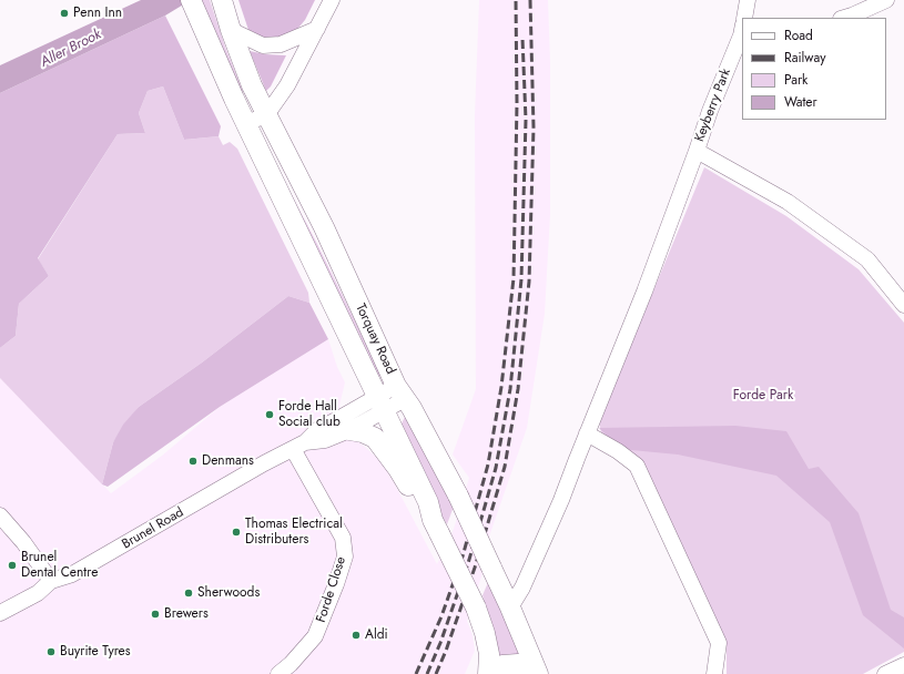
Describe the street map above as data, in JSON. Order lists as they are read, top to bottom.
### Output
{
  "streets": {
    "main road": ["Torquay Road"],
    "street": ["Keyberry Park", "Brunel Road", "Forde Close"]
  },
  "crossings": [
    ["Torquay Road", "Brunel Road"],
    ["Brunel Road", "Forde Close"]
  ],
  "water": ["Aller Brook"],
  "parks": ["Forde Park"],
  "places": [
    "Penn Inn",
    "Forde Hall Social club",
    "Denmans",
    "Thomas Electrical Distributers",
    "Brunel Dental Centre",
    "Sherwoods",
    "Brewers",
    "Aldi",
    "Buyrite Tyres"
  ],
  "legend": [
    "Road",
    "Railway",
    "Park",
    "Water"
  ]
}
